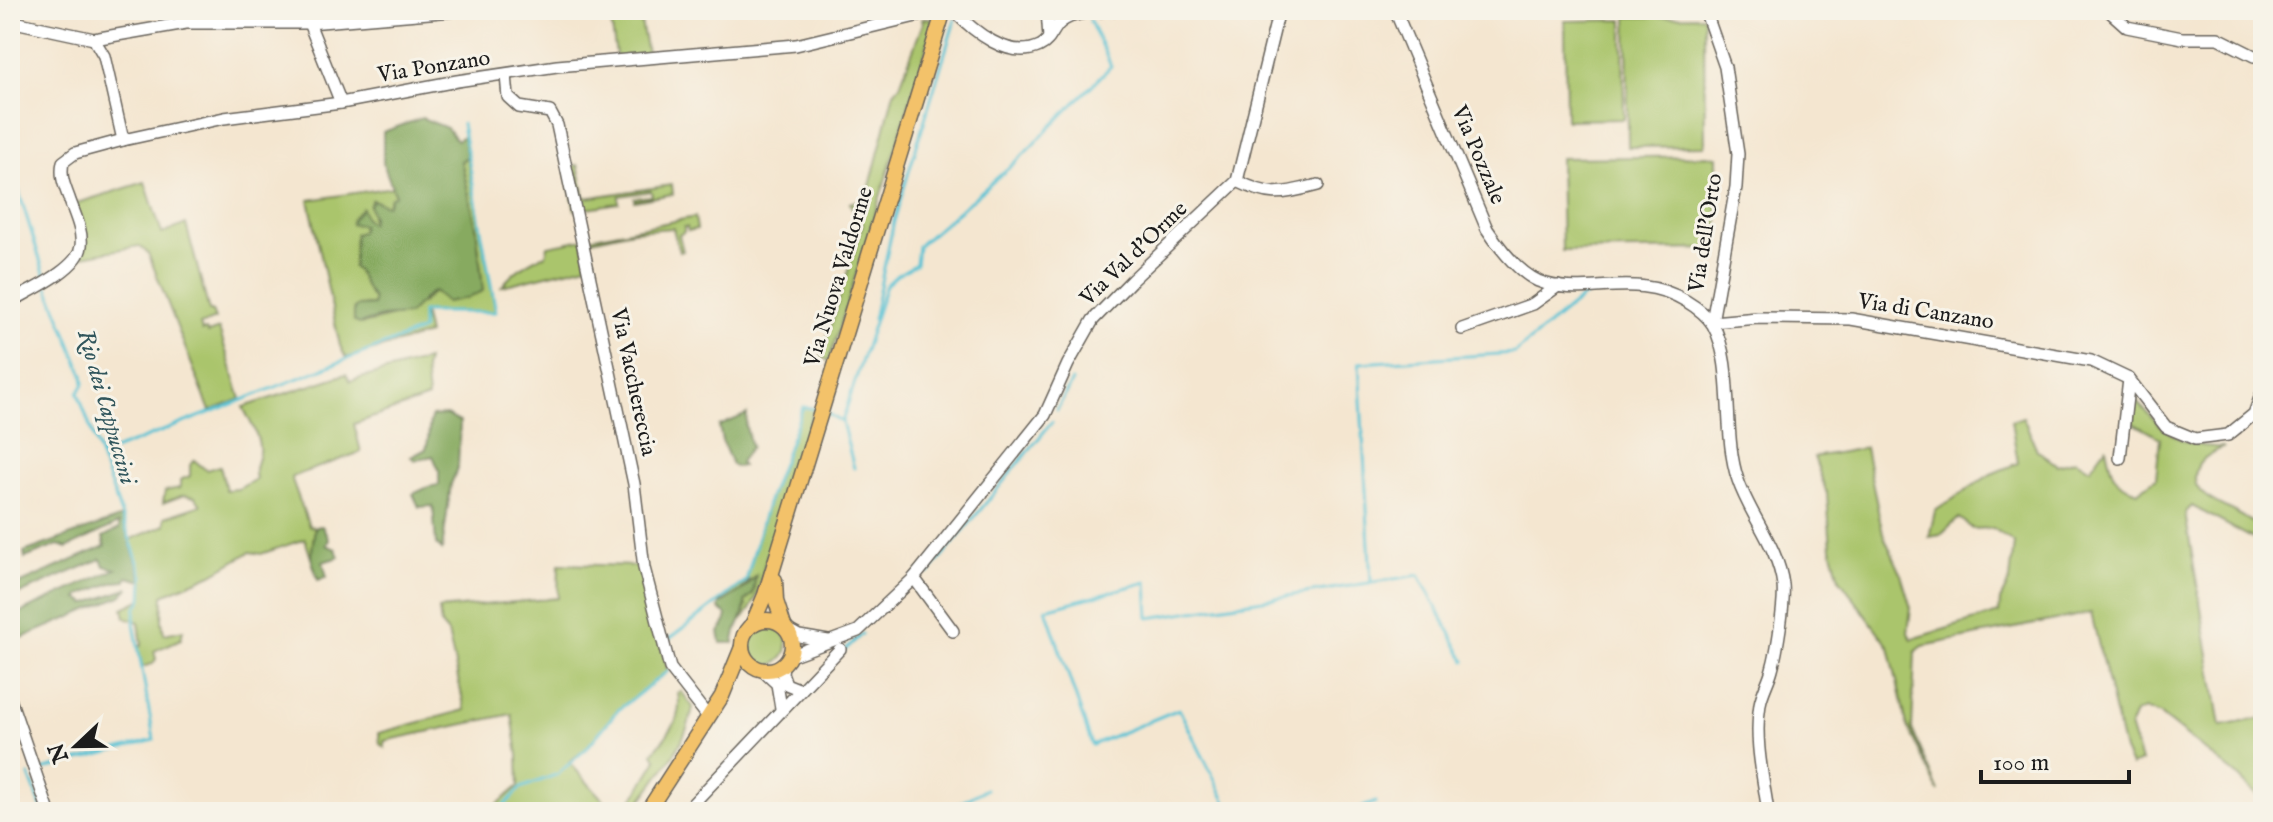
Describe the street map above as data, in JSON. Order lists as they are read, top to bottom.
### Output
{
  "streets": {
    "main road": ["Via Nuova Valdorme"],
    "street": [
      "Via Ponzano",
      "Via Pozzale",
      "Via dell'Orto",
      "Via Val d'Orme",
      "Via di Canzano",
      "Via Vacchereccia"
    ]
  },
  "crossings": [
    ["Via Ponzano", "Via Nuova Valdorme"],
    ["Via Ponzano", "Via Vacchereccia"],
    ["Via dell'Orto", "Via di Canzano"],
    ["Via Val d'Orme", "Via Nuova Valdorme"],
    ["Via Nuova Valdorme", "Via Vacchereccia"]
  ],
  "water": ["Rio dei Cappuccini"],
  "scale_bar": "100 m",
  "north": "left"
}
